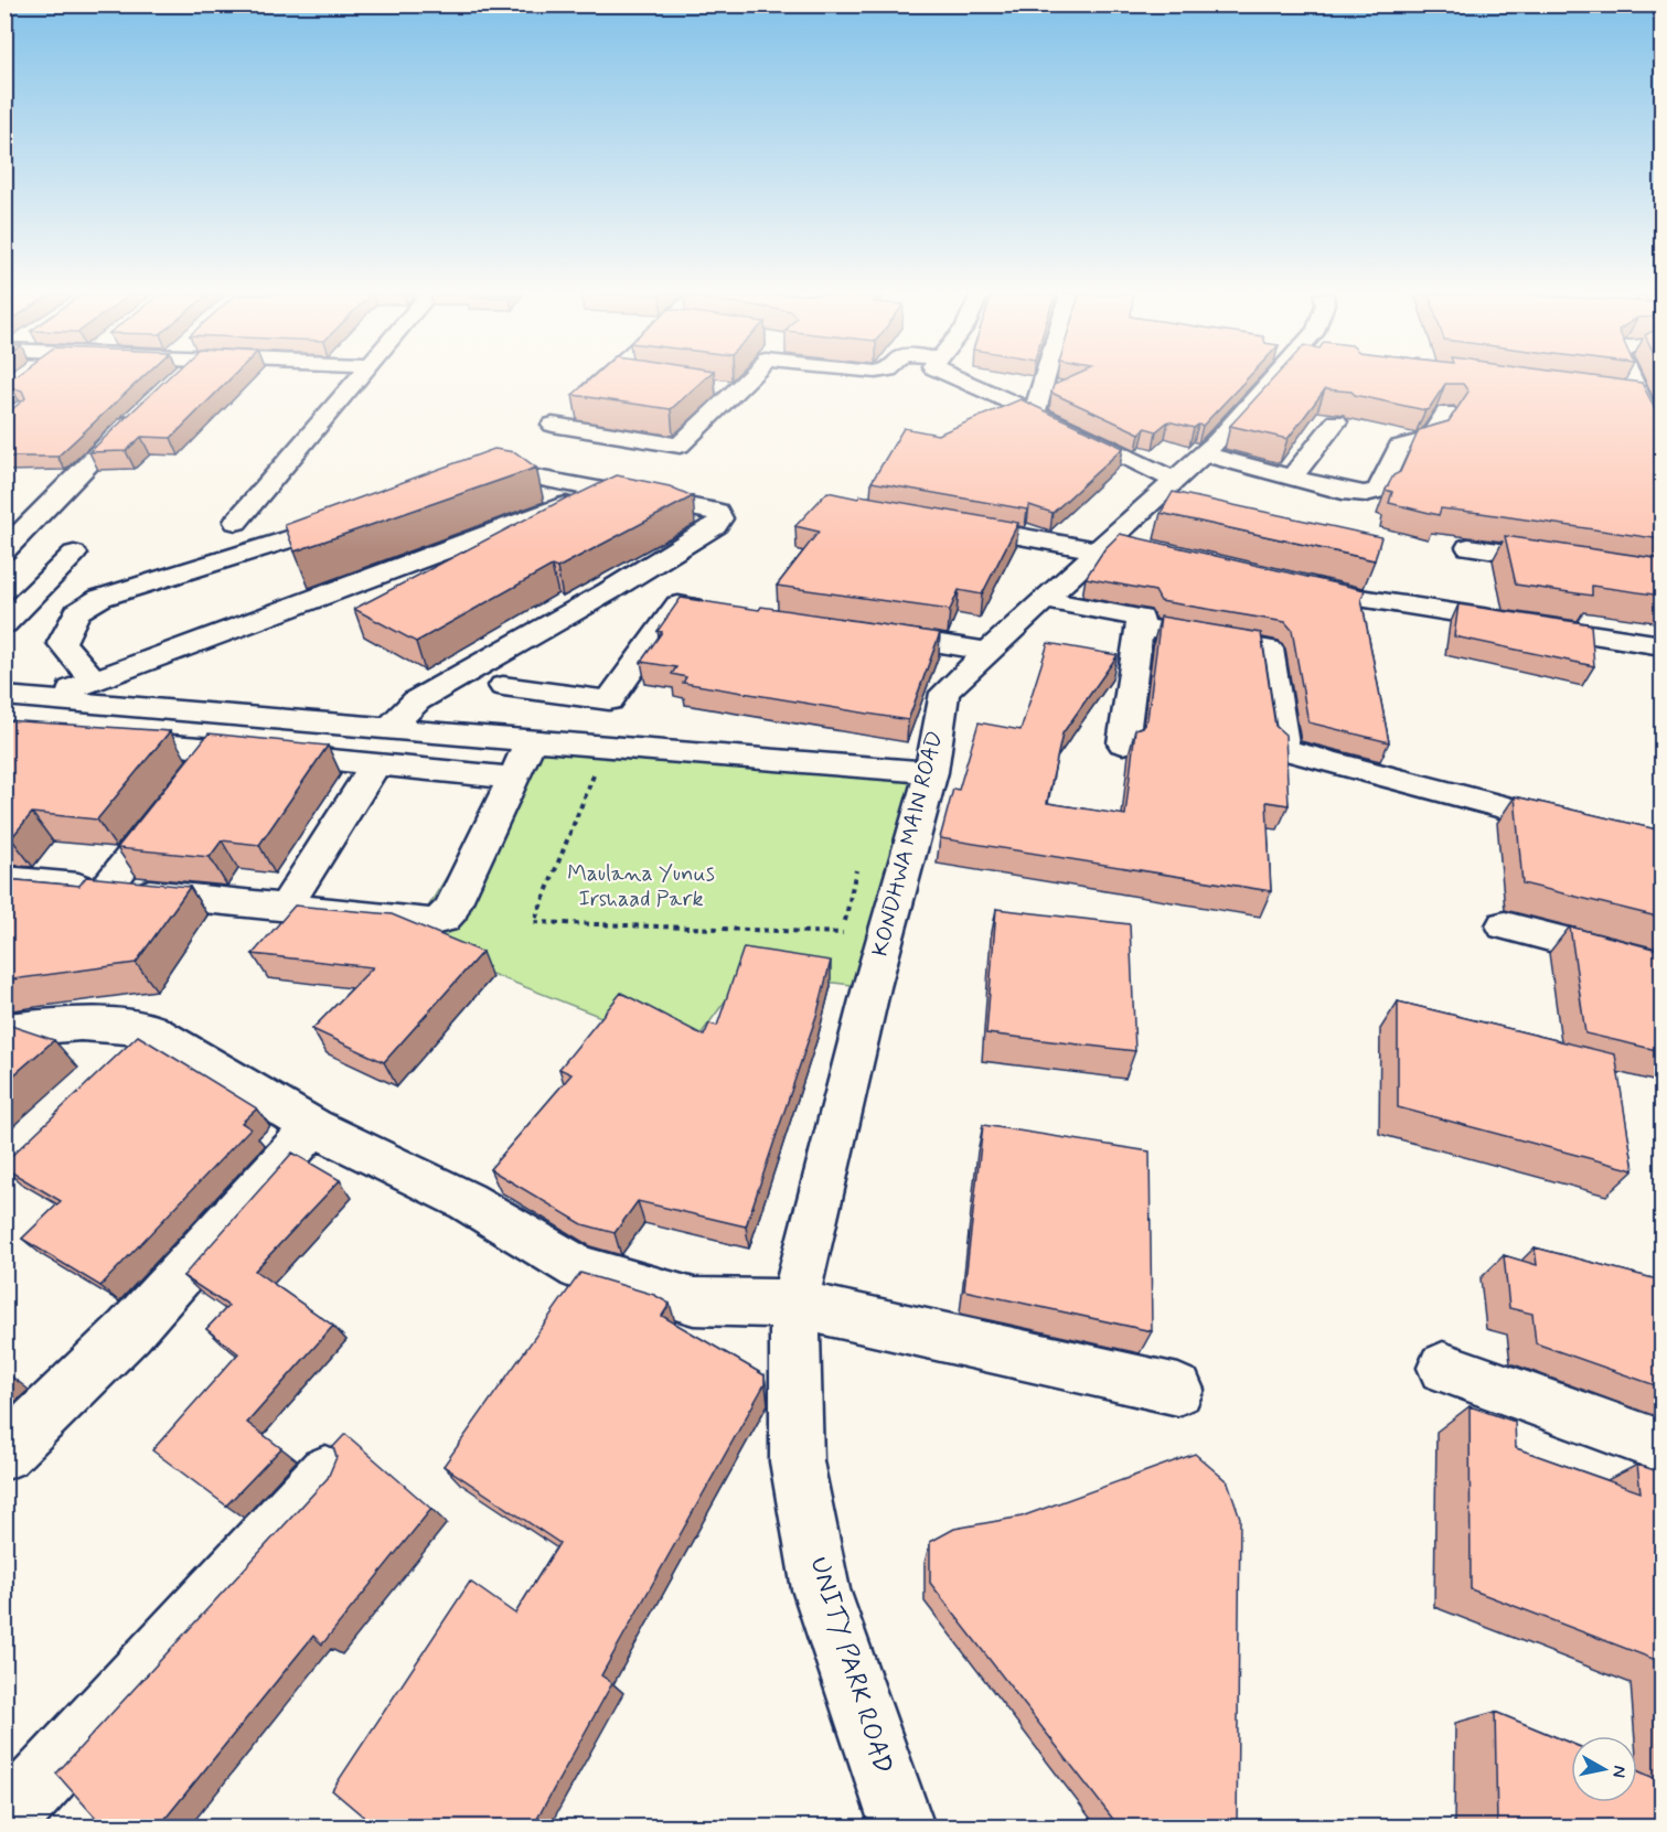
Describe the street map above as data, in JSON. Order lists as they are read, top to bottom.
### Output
{
  "streets": {
    "street": ["KONDHWA MAIN ROAD", "UNITY PARK ROAD"]
  },
  "crossings": [
    ["KONDHWA MAIN ROAD", "UNITY PARK ROAD"]
  ],
  "parks": ["Maulana Yunus Irshaad Park"],
  "north": "right"
}
